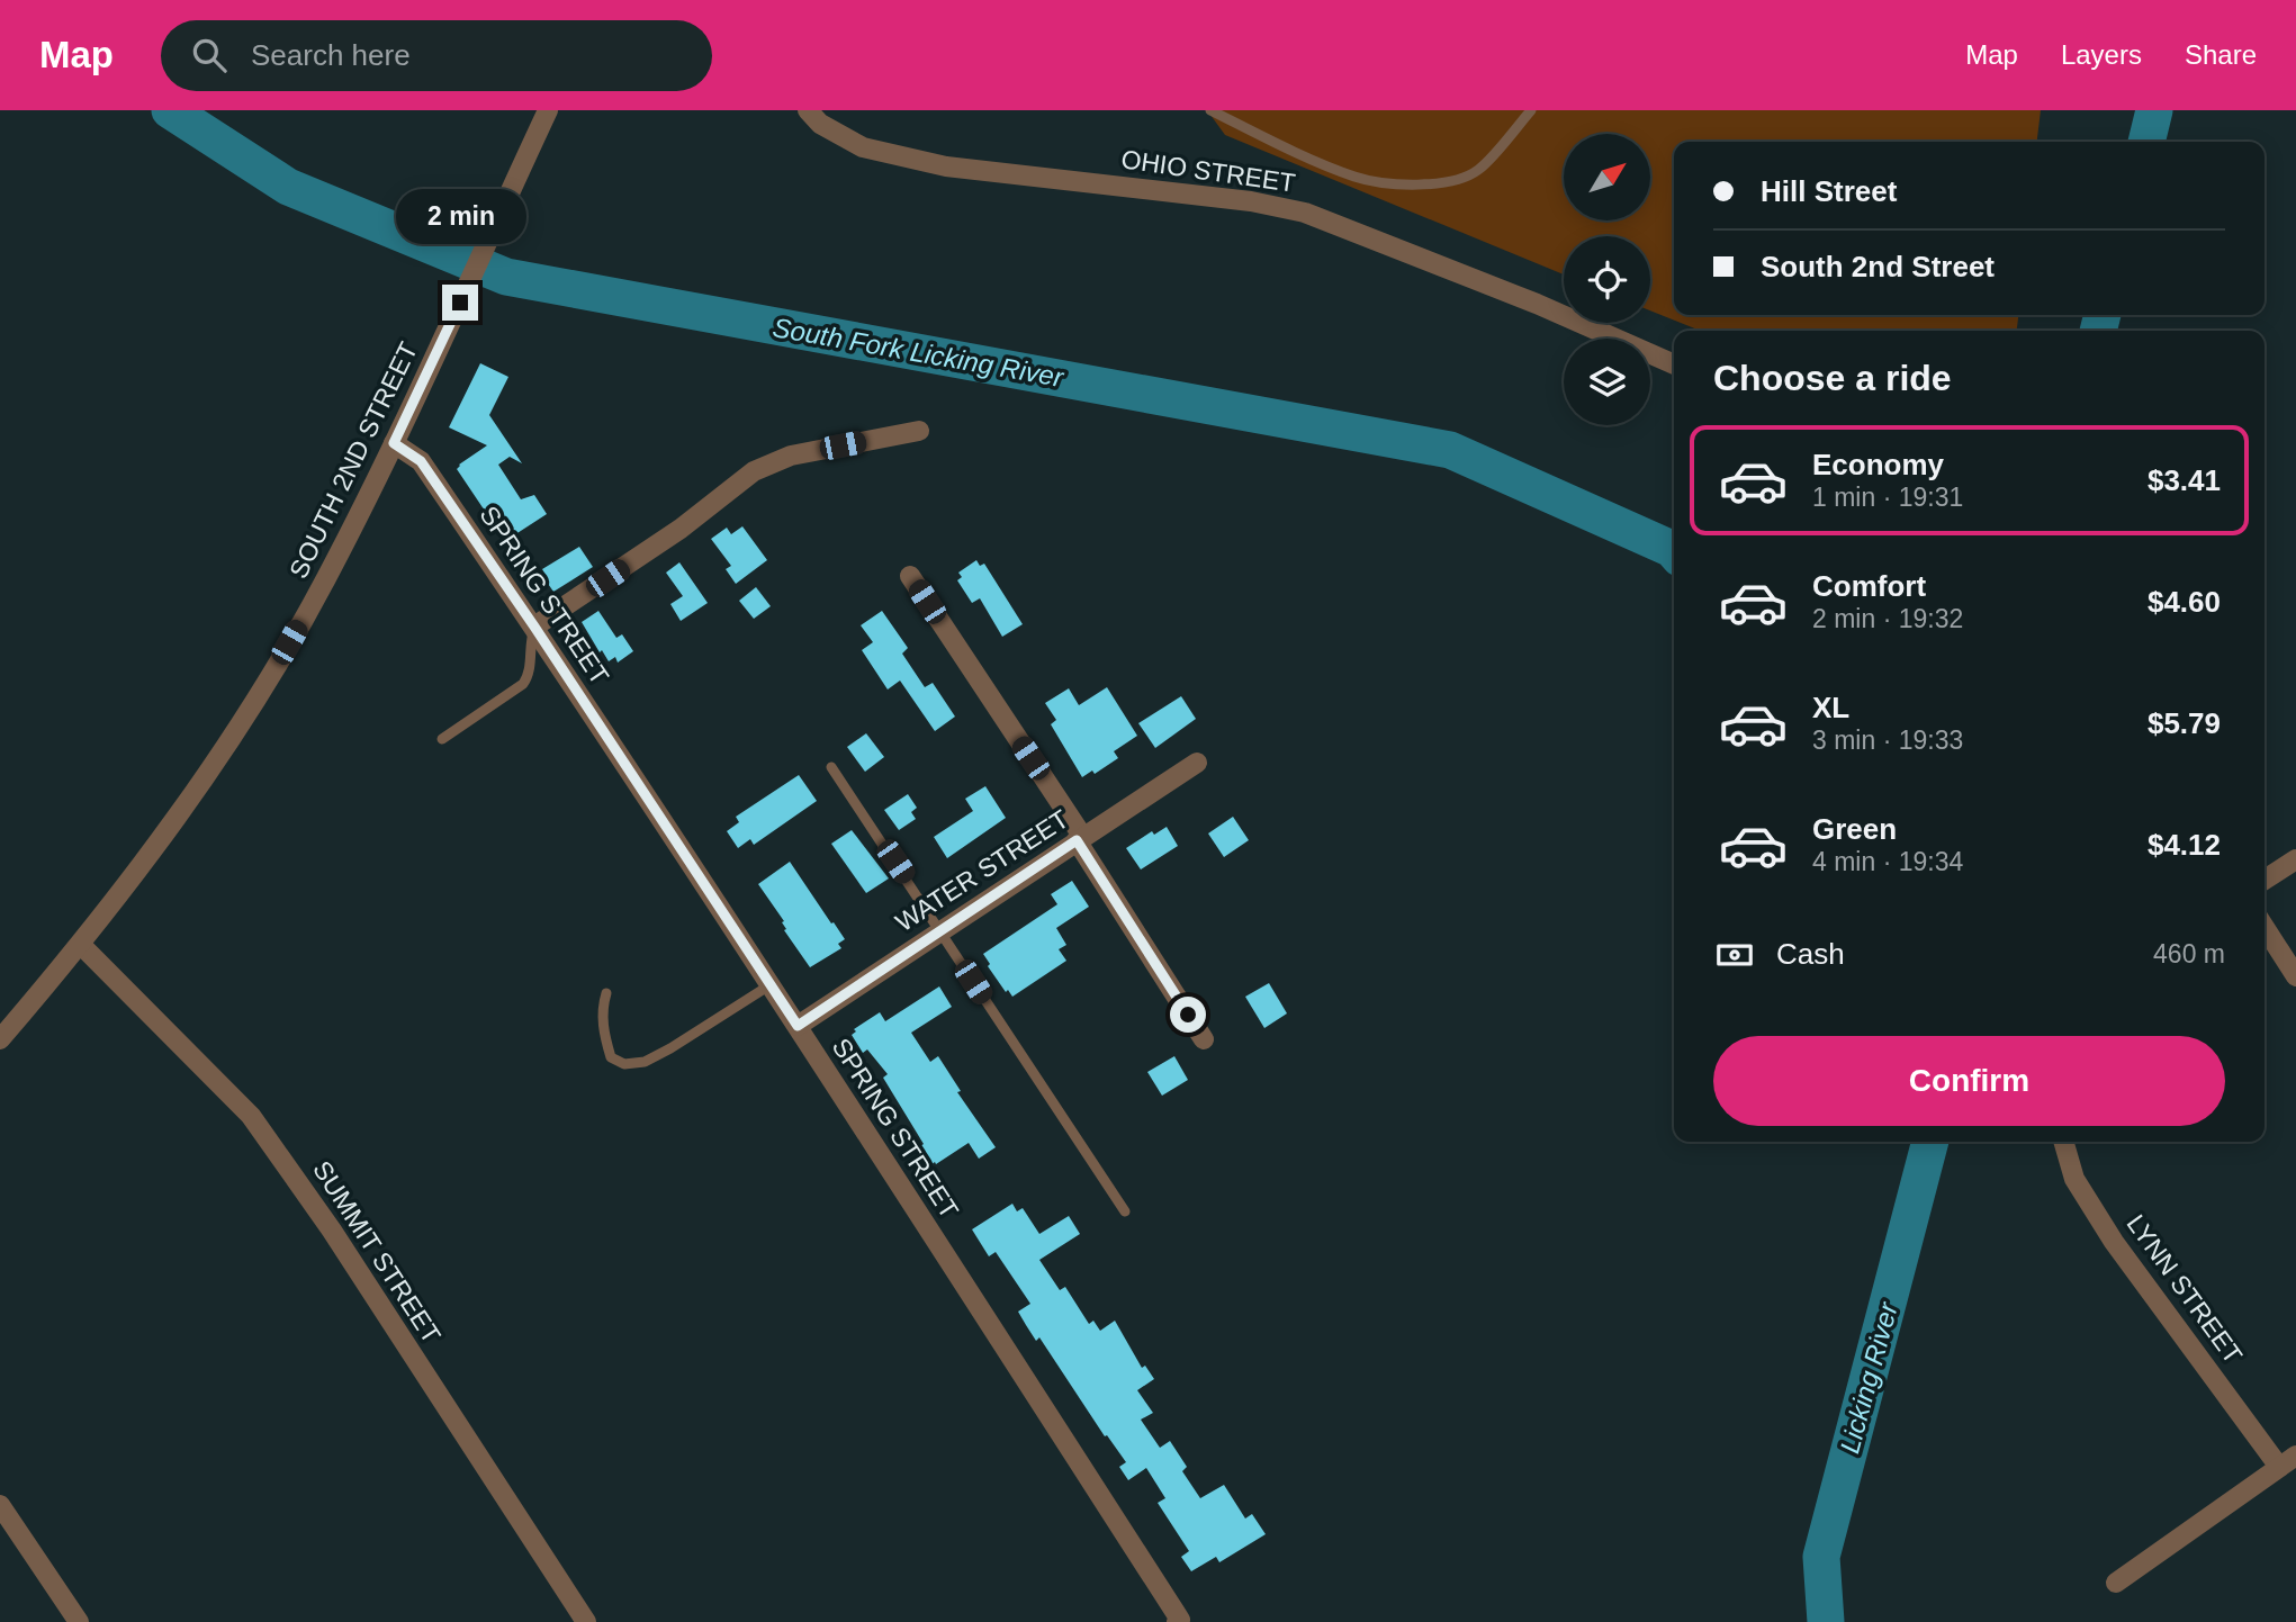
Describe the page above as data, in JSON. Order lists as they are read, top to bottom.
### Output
{
  "streets": {
    "street": [
      "OHIO STREET",
      "SOUTH 2ND STREET",
      "SPRING STREET",
      "WATER STREET",
      "SUMMIT STREET",
      "LYNN STREET"
    ]
  },
  "crossings": [
    ["SOUTH 2ND STREET", "SPRING STREET"],
    ["SOUTH 2ND STREET", "SUMMIT STREET"],
    ["SPRING STREET", "WATER STREET"]
  ],
  "water": ["South Fork Licking River", "Licking River"],
  "north": "top right",
  "page": {
    "header": "Map",
    "search": "Search here",
    "nav": ["Map", "Layers", "Share"],
    "banner": ["Hill Street", "South 2nd Street"],
    "bubble": "2 min",
    "heading": "Choose a ride",
    "list": [
      {
        "name": "Economy",
        "note": "1 min · 19:31",
        "value": "$3.41"
      },
      {
        "name": "Comfort",
        "note": "2 min · 19:32",
        "value": "$4.60"
      },
      {
        "name": "XL",
        "note": "3 min · 19:33",
        "value": "$5.79"
      },
      {
        "name": "Green",
        "note": "4 min · 19:34",
        "value": "$4.12"
      }
    ],
    "pay": ["Cash", "460 m"],
    "buttons": "Confirm"
  }
}
